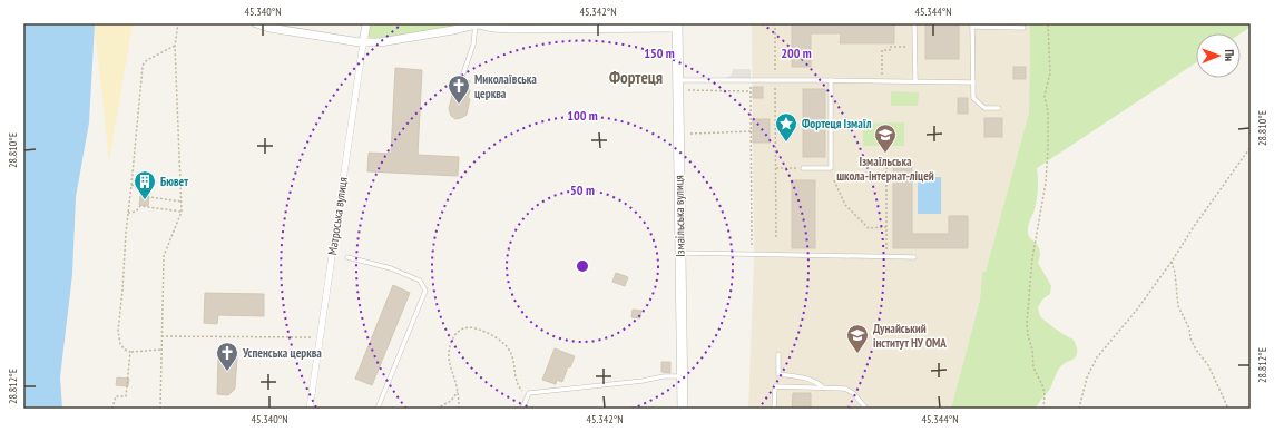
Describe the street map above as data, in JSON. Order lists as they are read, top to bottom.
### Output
{
  "streets": {
    "street": ["Матроська вулиця", "Ізмаїльська вулиця"]
  },
  "districts": ["Фортеця"],
  "places": {
    "church": ["Миколаївська церква", "Успенська церква"],
    "place": ["Фортеця Ізмаїл"],
    "school or university": ["Ізмаїльська школа-інтернат-ліцей", "Дунайський інститут НУ ОМА"],
    "building": ["Бювет"]
  },
  "north": "right",
  "coordinates": [
    "45.340°N",
    "45.342°N",
    "45.344°N",
    "28.810°E",
    "28.812°E"
  ],
  "rings": [
    "200 m",
    "150 m",
    "100 m",
    "50 m"
  ]
}
